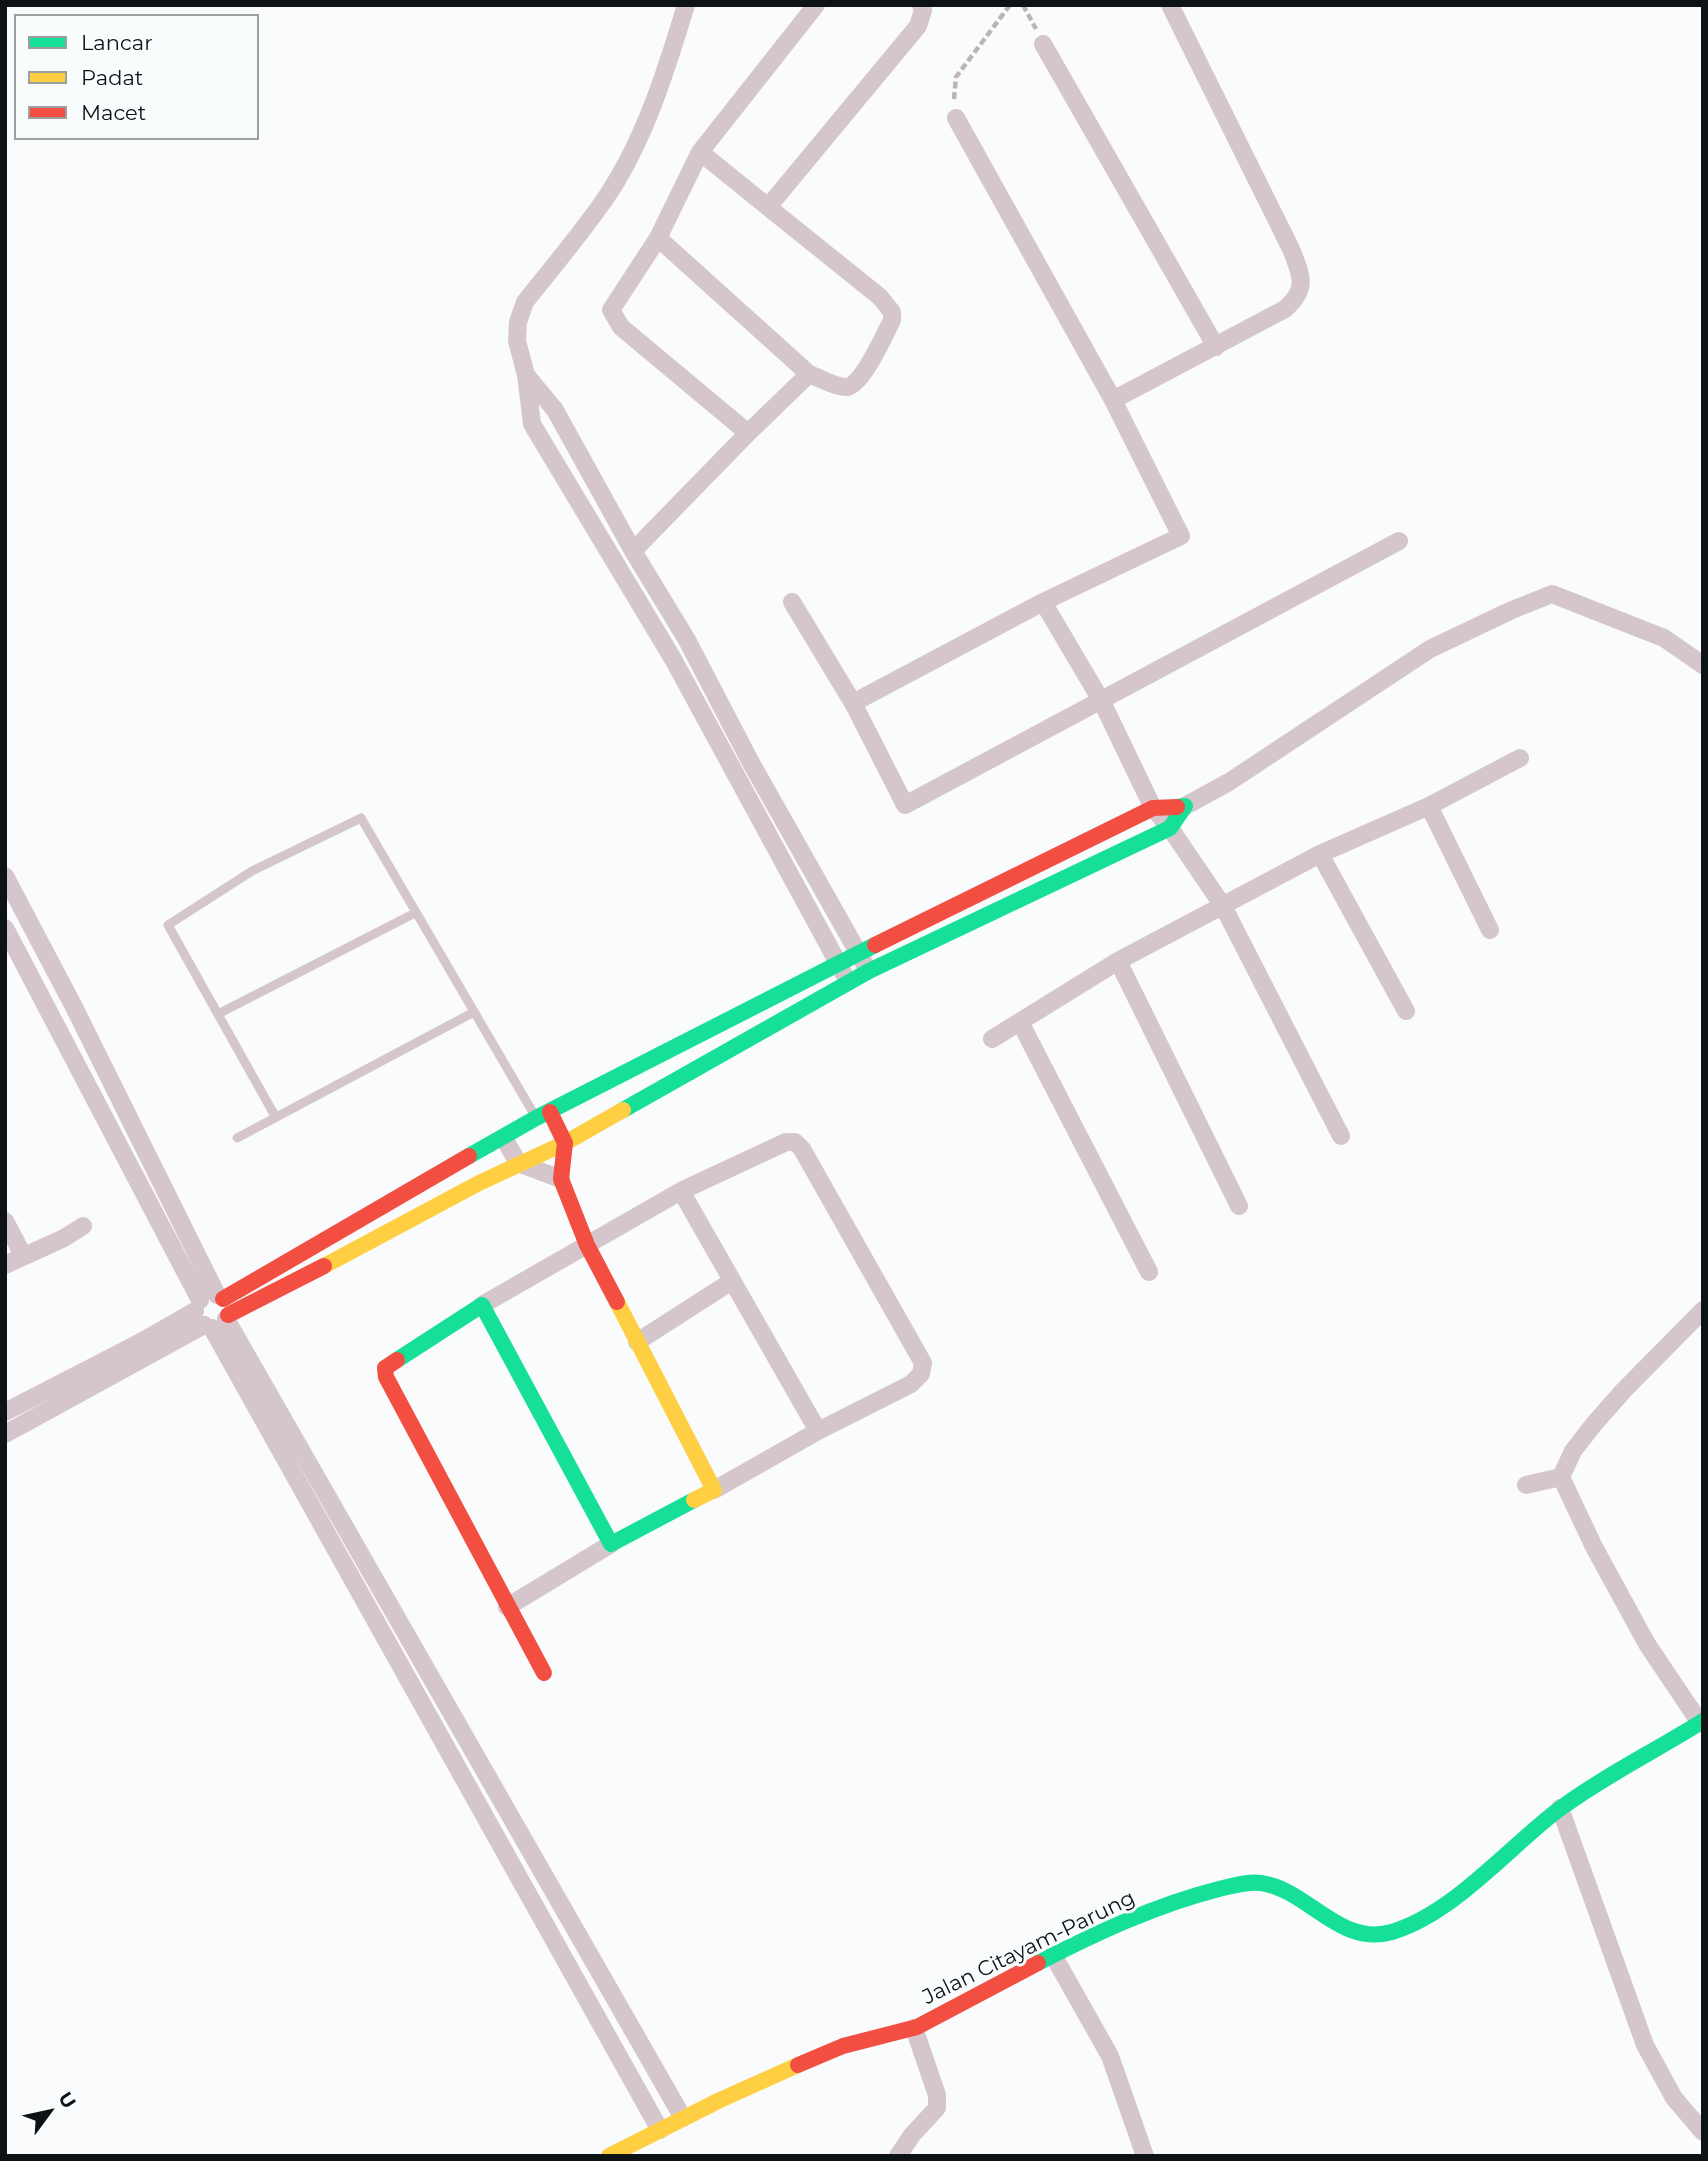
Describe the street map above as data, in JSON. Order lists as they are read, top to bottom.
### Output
{
  "streets": {
    "street": ["Jalan Citayam-Parung"]
  },
  "legend": ["Lancar", "Padat", "Macet"],
  "north": "top right"
}
